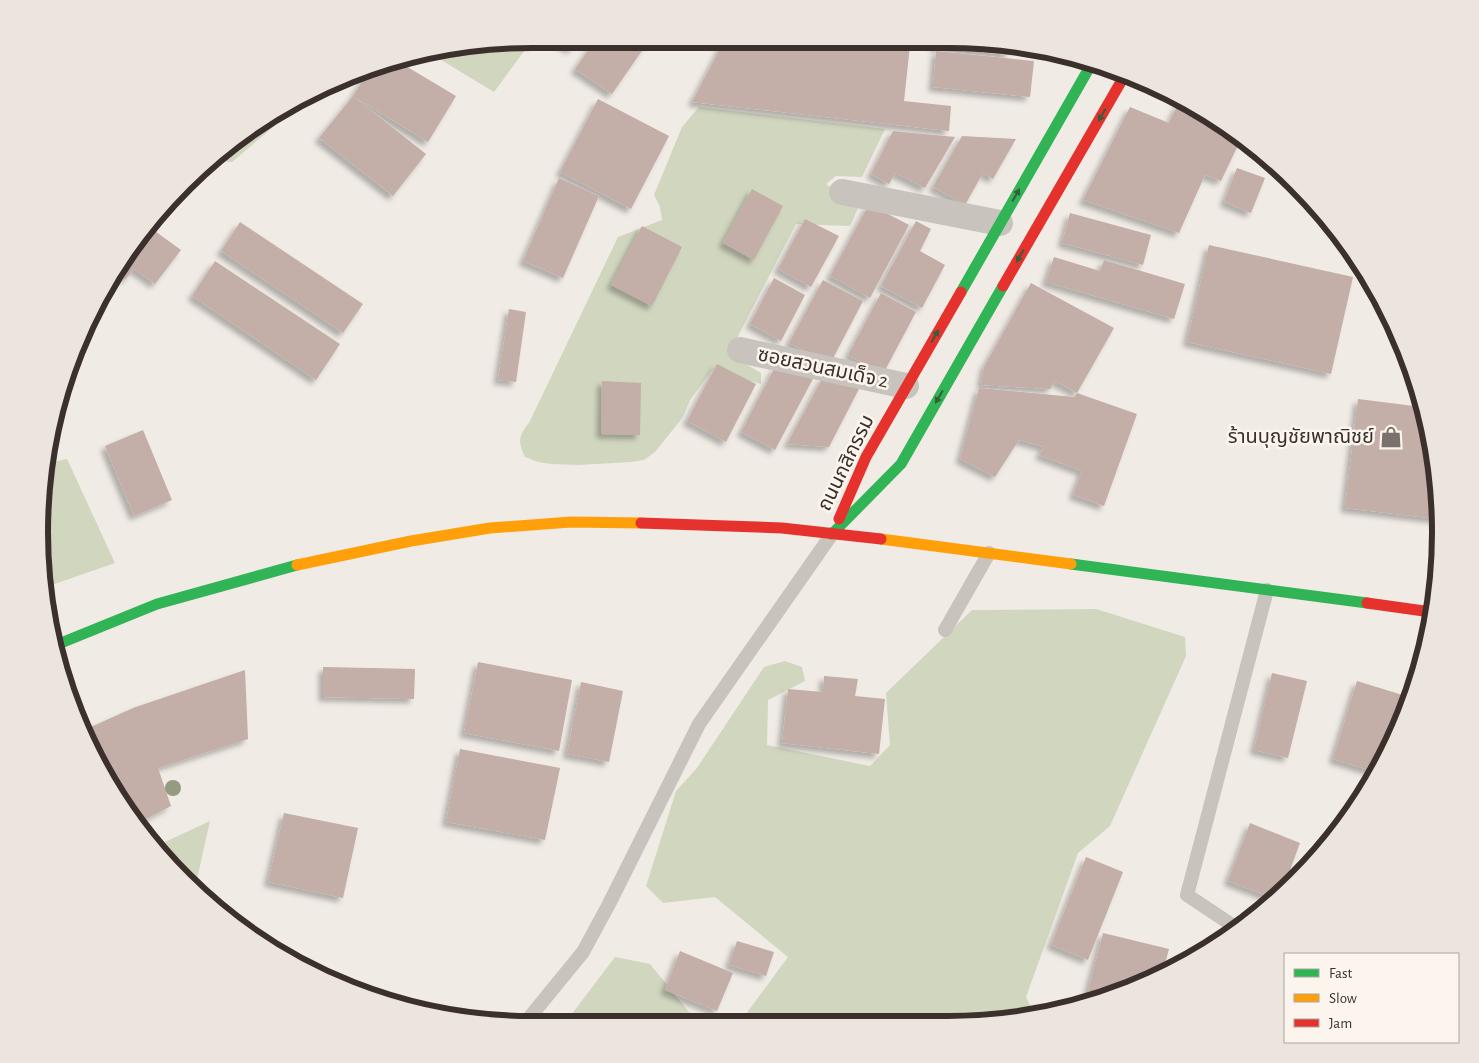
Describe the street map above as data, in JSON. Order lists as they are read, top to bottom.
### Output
{
  "streets": {
    "main road": ["ถนนกสิกรรม"],
    "street": ["ซอยสวนสมเด็จ 2"]
  },
  "crossings": [
    ["ซอยสวนสมเด็จ 2", "ถนนกสิกรรม"]
  ],
  "places": {
    "shop": ["ร้านบุญชัยพาณิชย์"]
  },
  "legend": ["Fast", "Slow", "Jam"]
}
